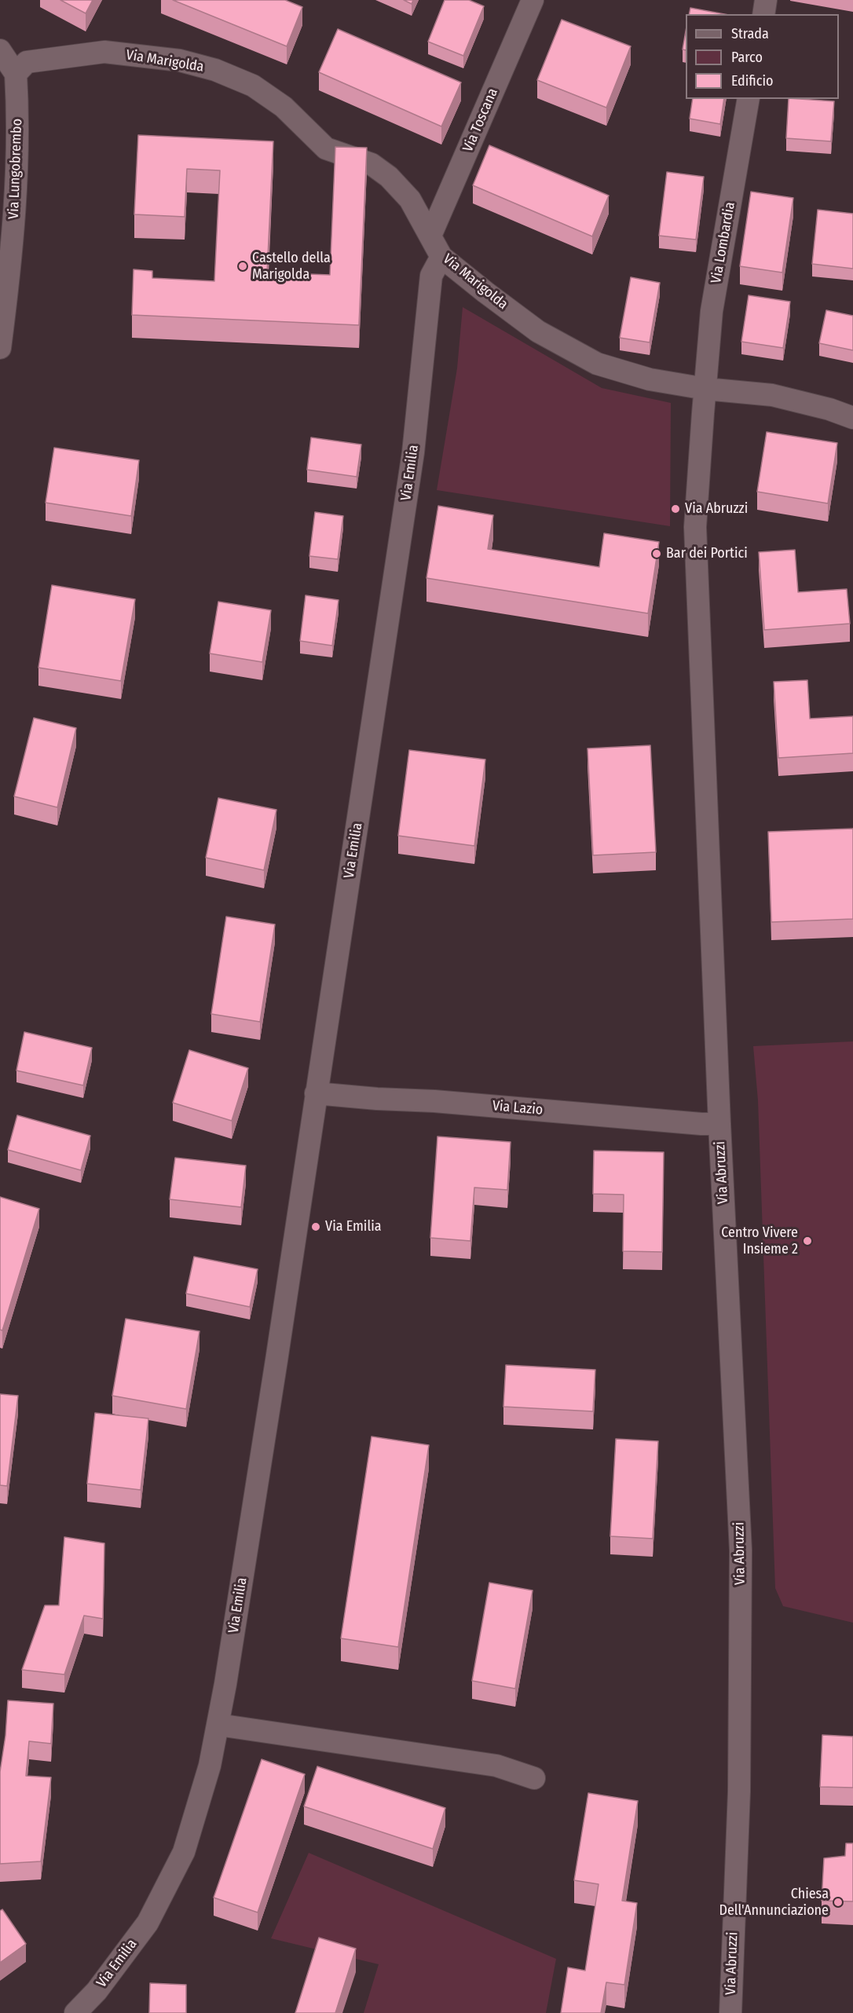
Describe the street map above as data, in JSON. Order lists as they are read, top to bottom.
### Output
{
  "streets": {
    "street": [
      "Via Marigolda",
      "Via Toscana",
      "Via Lungobrembo",
      "Via Lombardia",
      "Via Emilia",
      "Via Lazio",
      "Via Abruzzi"
    ]
  },
  "crossings": [
    ["Via Marigolda", "Via Toscana"],
    ["Via Marigolda", "Via Lungobrembo"],
    ["Via Marigolda", "Via Lombardia"],
    ["Via Marigolda", "Via Emilia"],
    ["Via Marigolda", "Via Abruzzi"],
    ["Via Lombardia", "Via Abruzzi"],
    ["Via Emilia", "Via Lazio"],
    ["Via Lazio", "Via Abruzzi"]
  ],
  "places": [
    "Castello della Marigolda",
    "Via Abruzzi",
    "Bar dei Portici",
    "Via Emilia",
    "Centro Vivere Insieme 2",
    "Chiesa Dell'Annunciazione"
  ],
  "legend": ["Strada", "Parco", "Edificio"]
}
